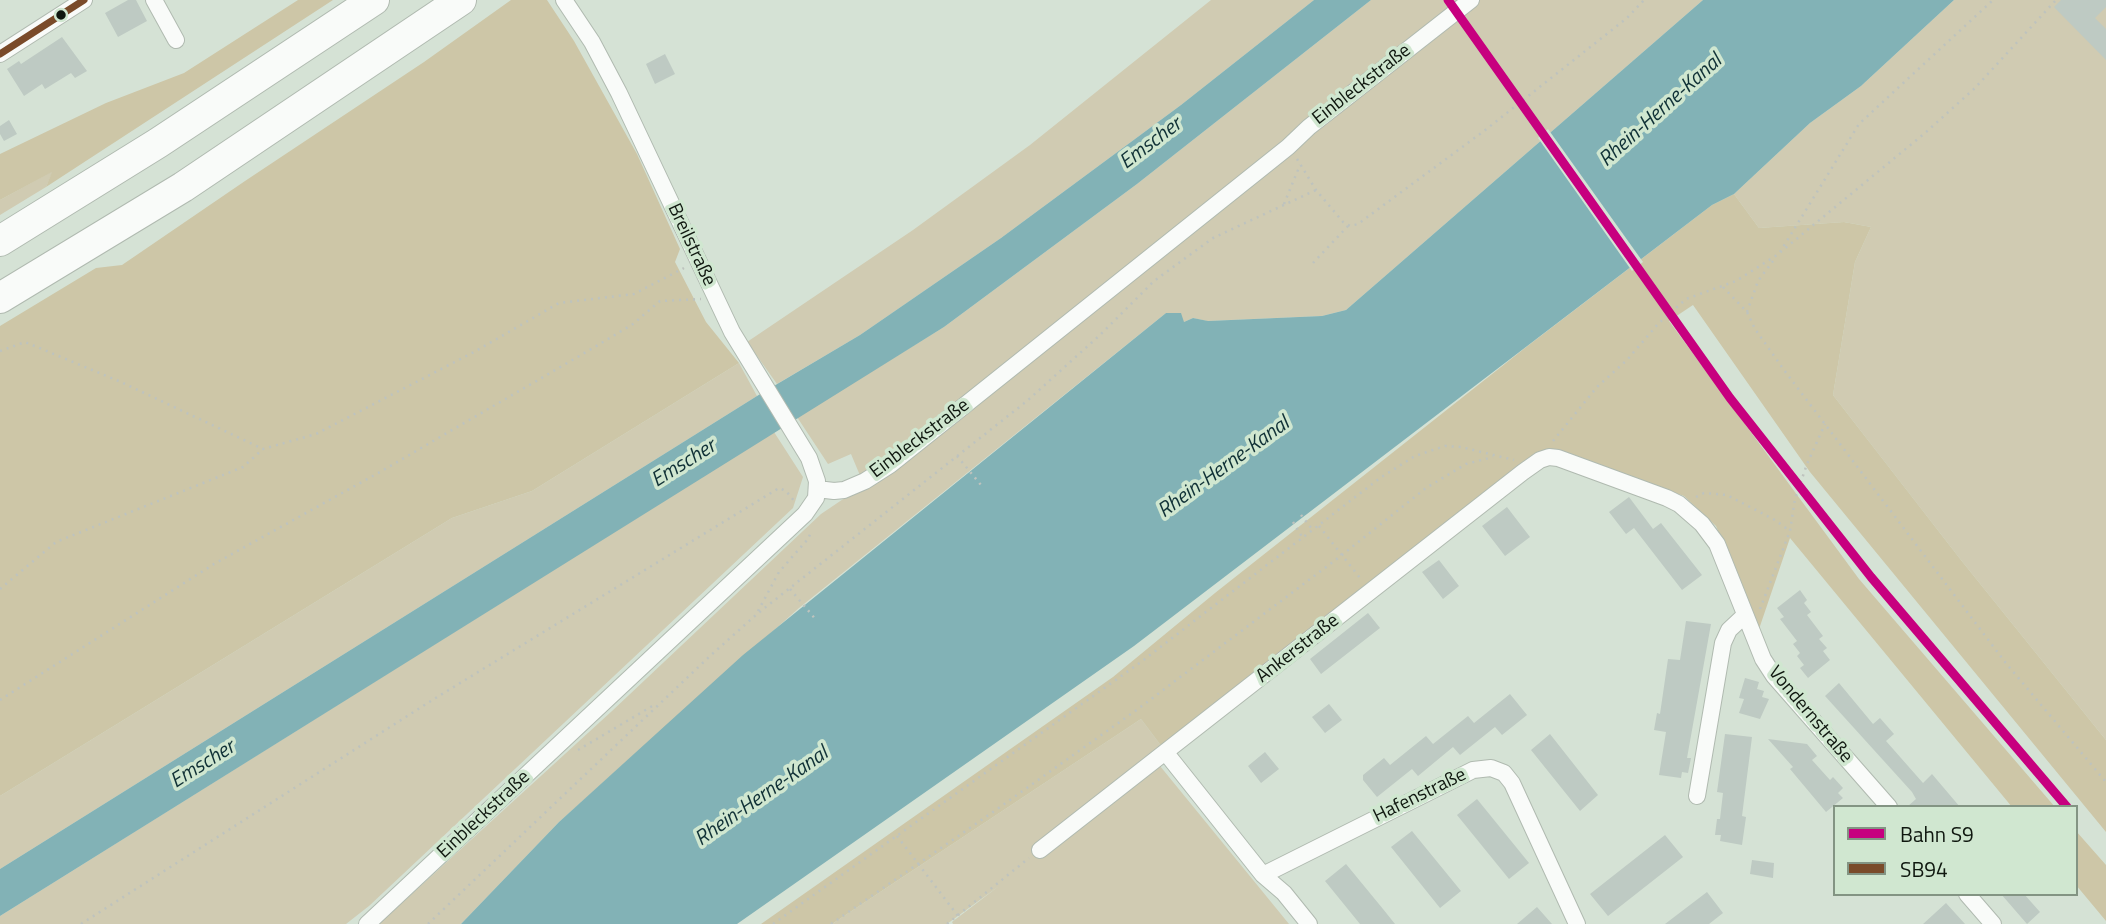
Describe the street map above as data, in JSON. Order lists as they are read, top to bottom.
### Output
{
  "streets": {
    "street": [
      "Einbleckstraße",
      "Breilstraße",
      "Ankerstraße",
      "Vondernstraße",
      "Hafenstraße"
    ]
  },
  "crossings": [
    ["Einbleckstraße", "Breilstraße"],
    ["Ankerstraße", "Vondernstraße"]
  ],
  "water": ["Rhein-Herne-Kanal", "Emscher"],
  "lines": ["rail line S9", "transit line SB94"],
  "legend": ["Bahn S9", "SB94"]
}
